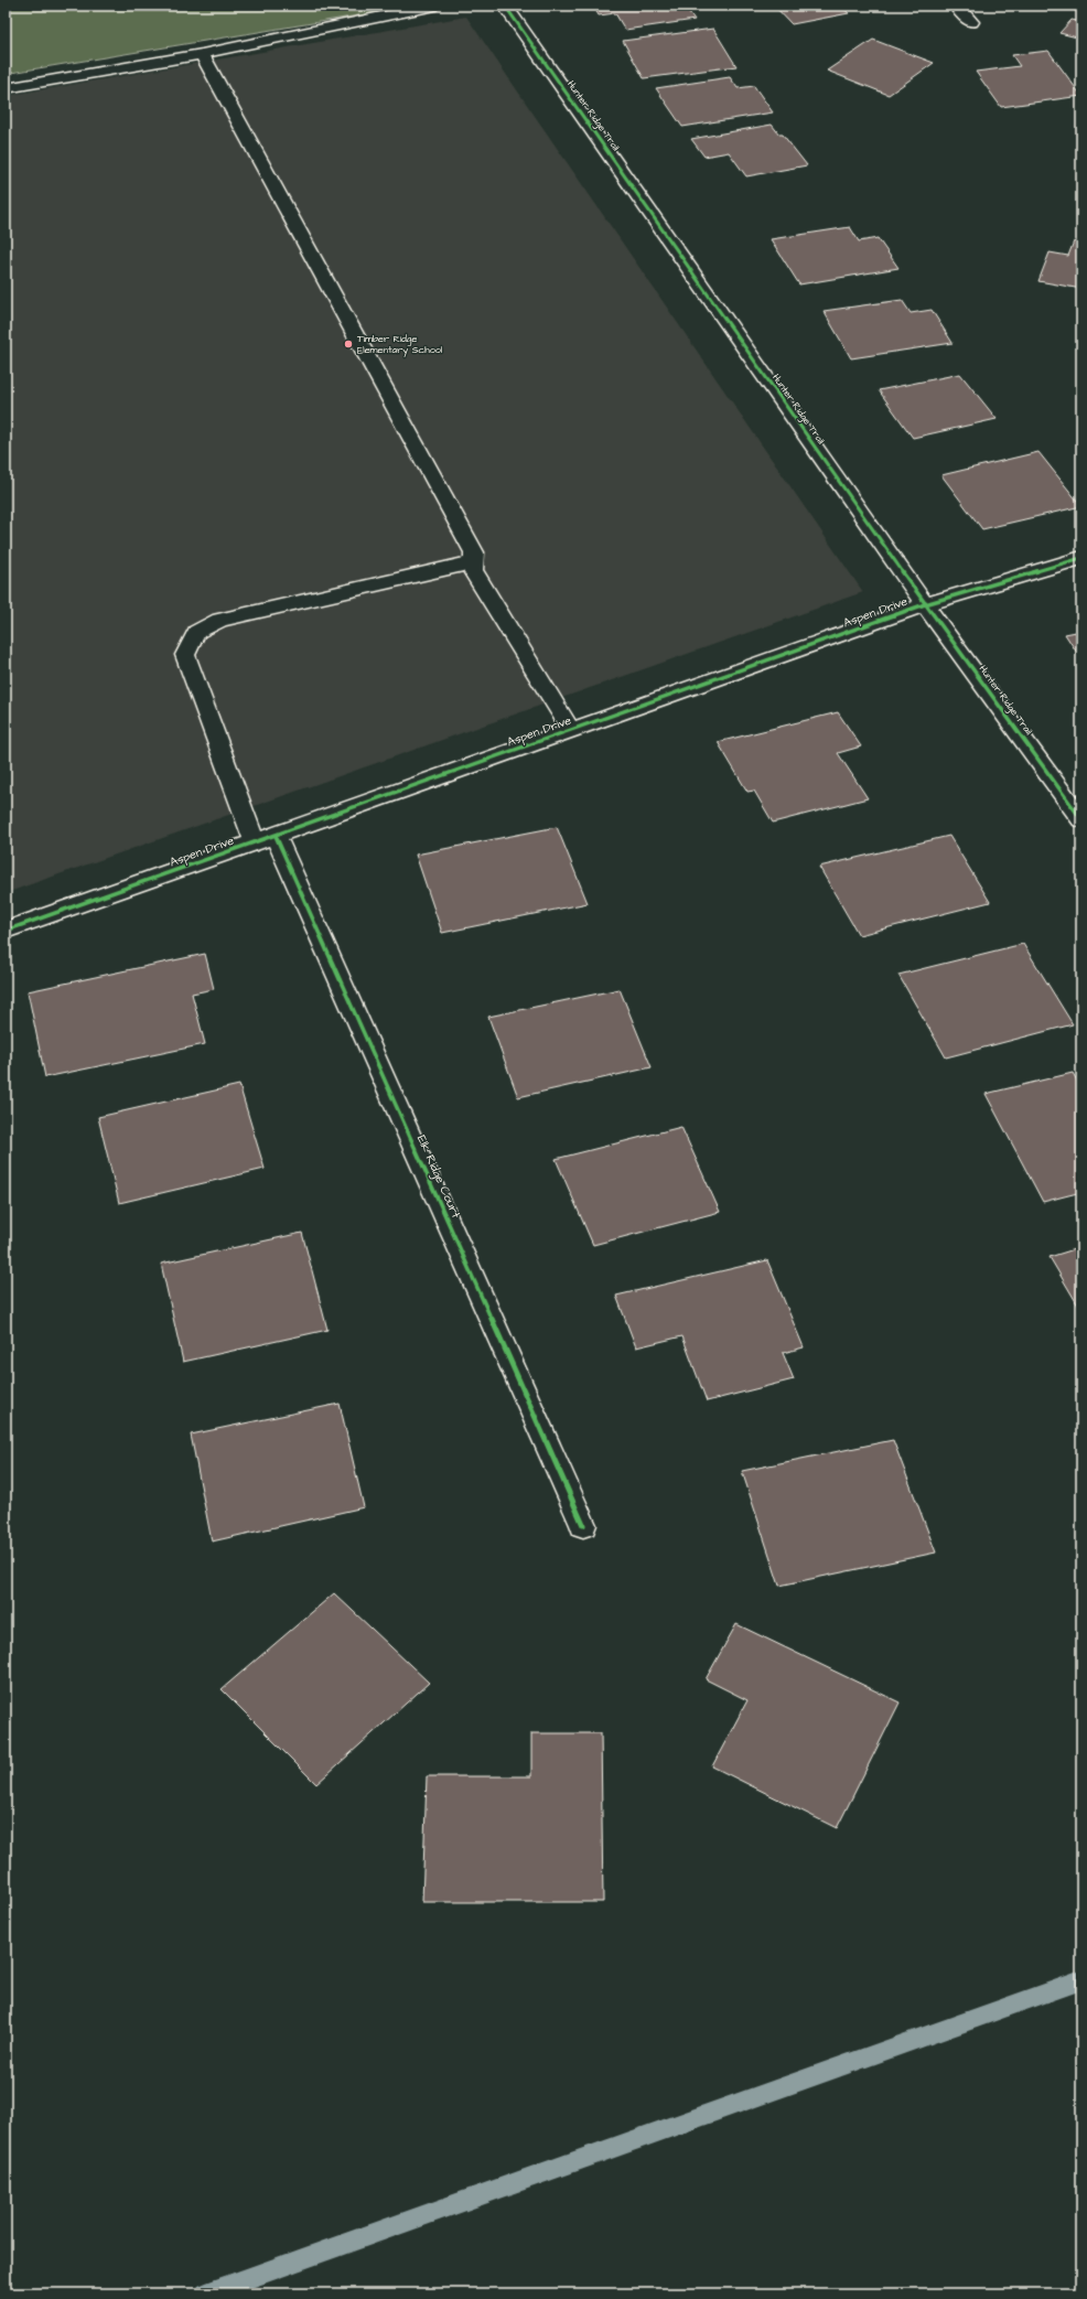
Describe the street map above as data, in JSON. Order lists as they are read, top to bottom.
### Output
{
  "streets": {
    "street": ["Hunter Ridge Trail", "Aspen Drive", "Elk Ridge Court"]
  },
  "crossings": [
    ["Hunter Ridge Trail", "Aspen Drive"],
    ["Aspen Drive", "Elk Ridge Court"]
  ],
  "places": ["Timber Ridge Elementary School"]
}
